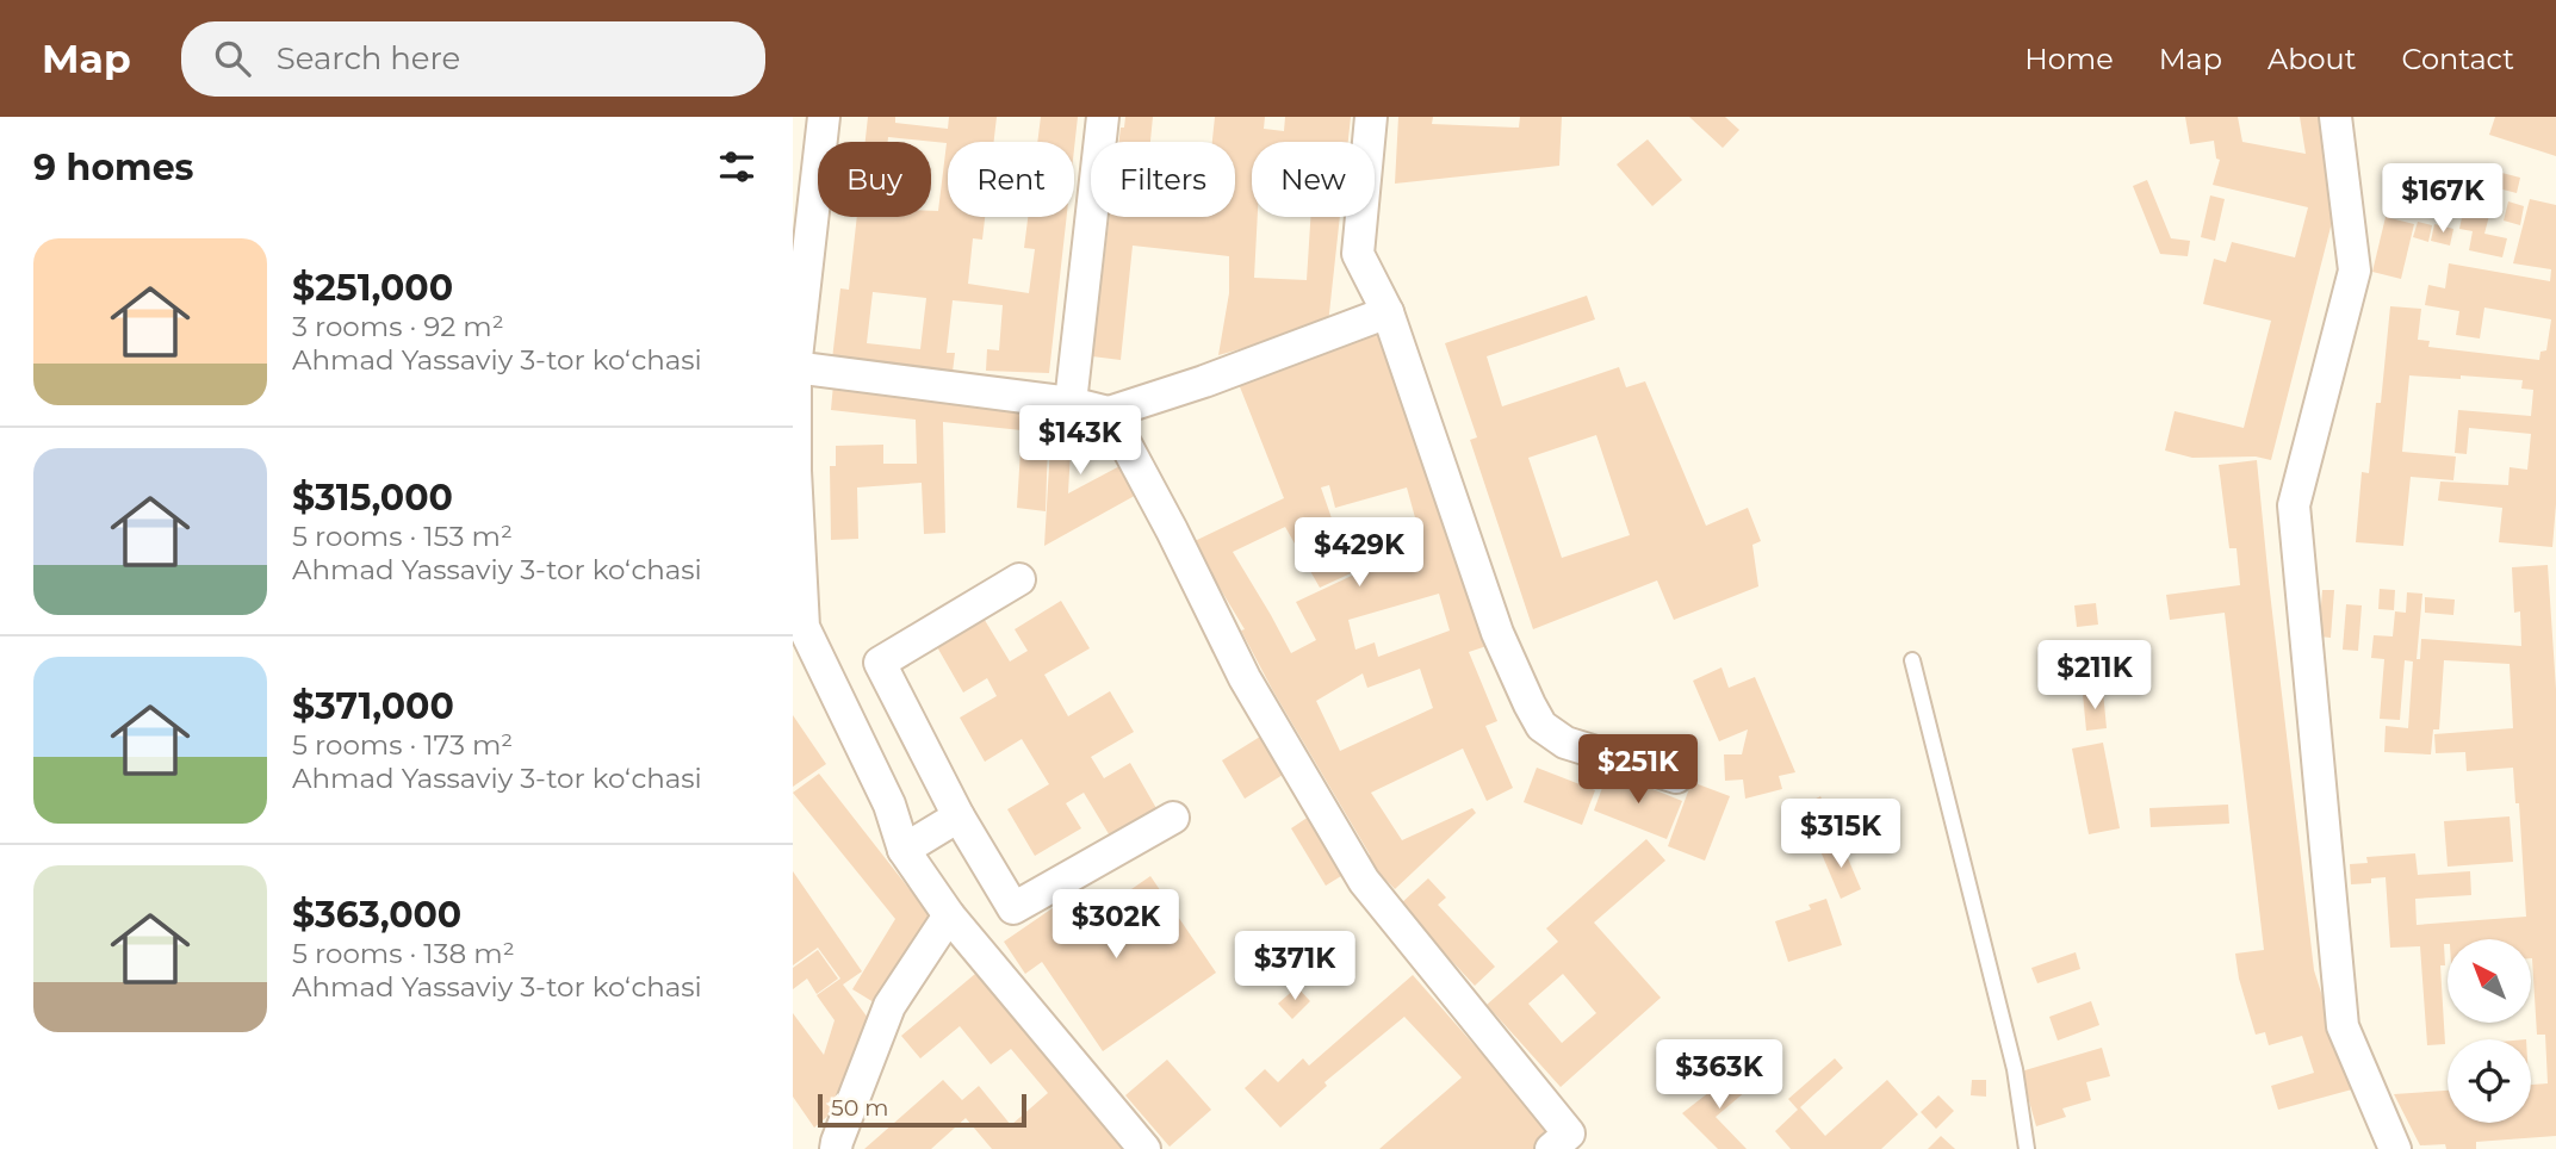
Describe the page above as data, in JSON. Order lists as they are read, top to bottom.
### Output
{
  "scale_bar": "50 m",
  "north": "top left",
  "page": {
    "header": "Map",
    "search": "Search here",
    "nav": [
      "Home",
      "Map",
      "About",
      "Contact"
    ],
    "heading": "9 homes",
    "chip": [
      "Buy",
      "Rent",
      "Filters",
      "New"
    ],
    "price": [
      "$167K",
      "$143K",
      "$429K",
      "$211K",
      "$251K",
      "$315K",
      "$302K",
      "$371K",
      "$363K"
    ],
    "list": [
      {
        "name": "$251,000",
        "note": "3 rooms · 92 m² · Ahmad Yassaviy 3-tor koʻchasi"
      },
      {
        "name": "$315,000",
        "note": "5 rooms · 153 m² · Ahmad Yassaviy 3-tor koʻchasi"
      },
      {
        "name": "$371,000",
        "note": "5 rooms · 173 m² · Ahmad Yassaviy 3-tor koʻchasi"
      },
      {
        "name": "$363,000",
        "note": "5 rooms · 138 m² · Ahmad Yassaviy 3-tor koʻchasi"
      }
    ],
    "scale": "50 m"
  }
}
